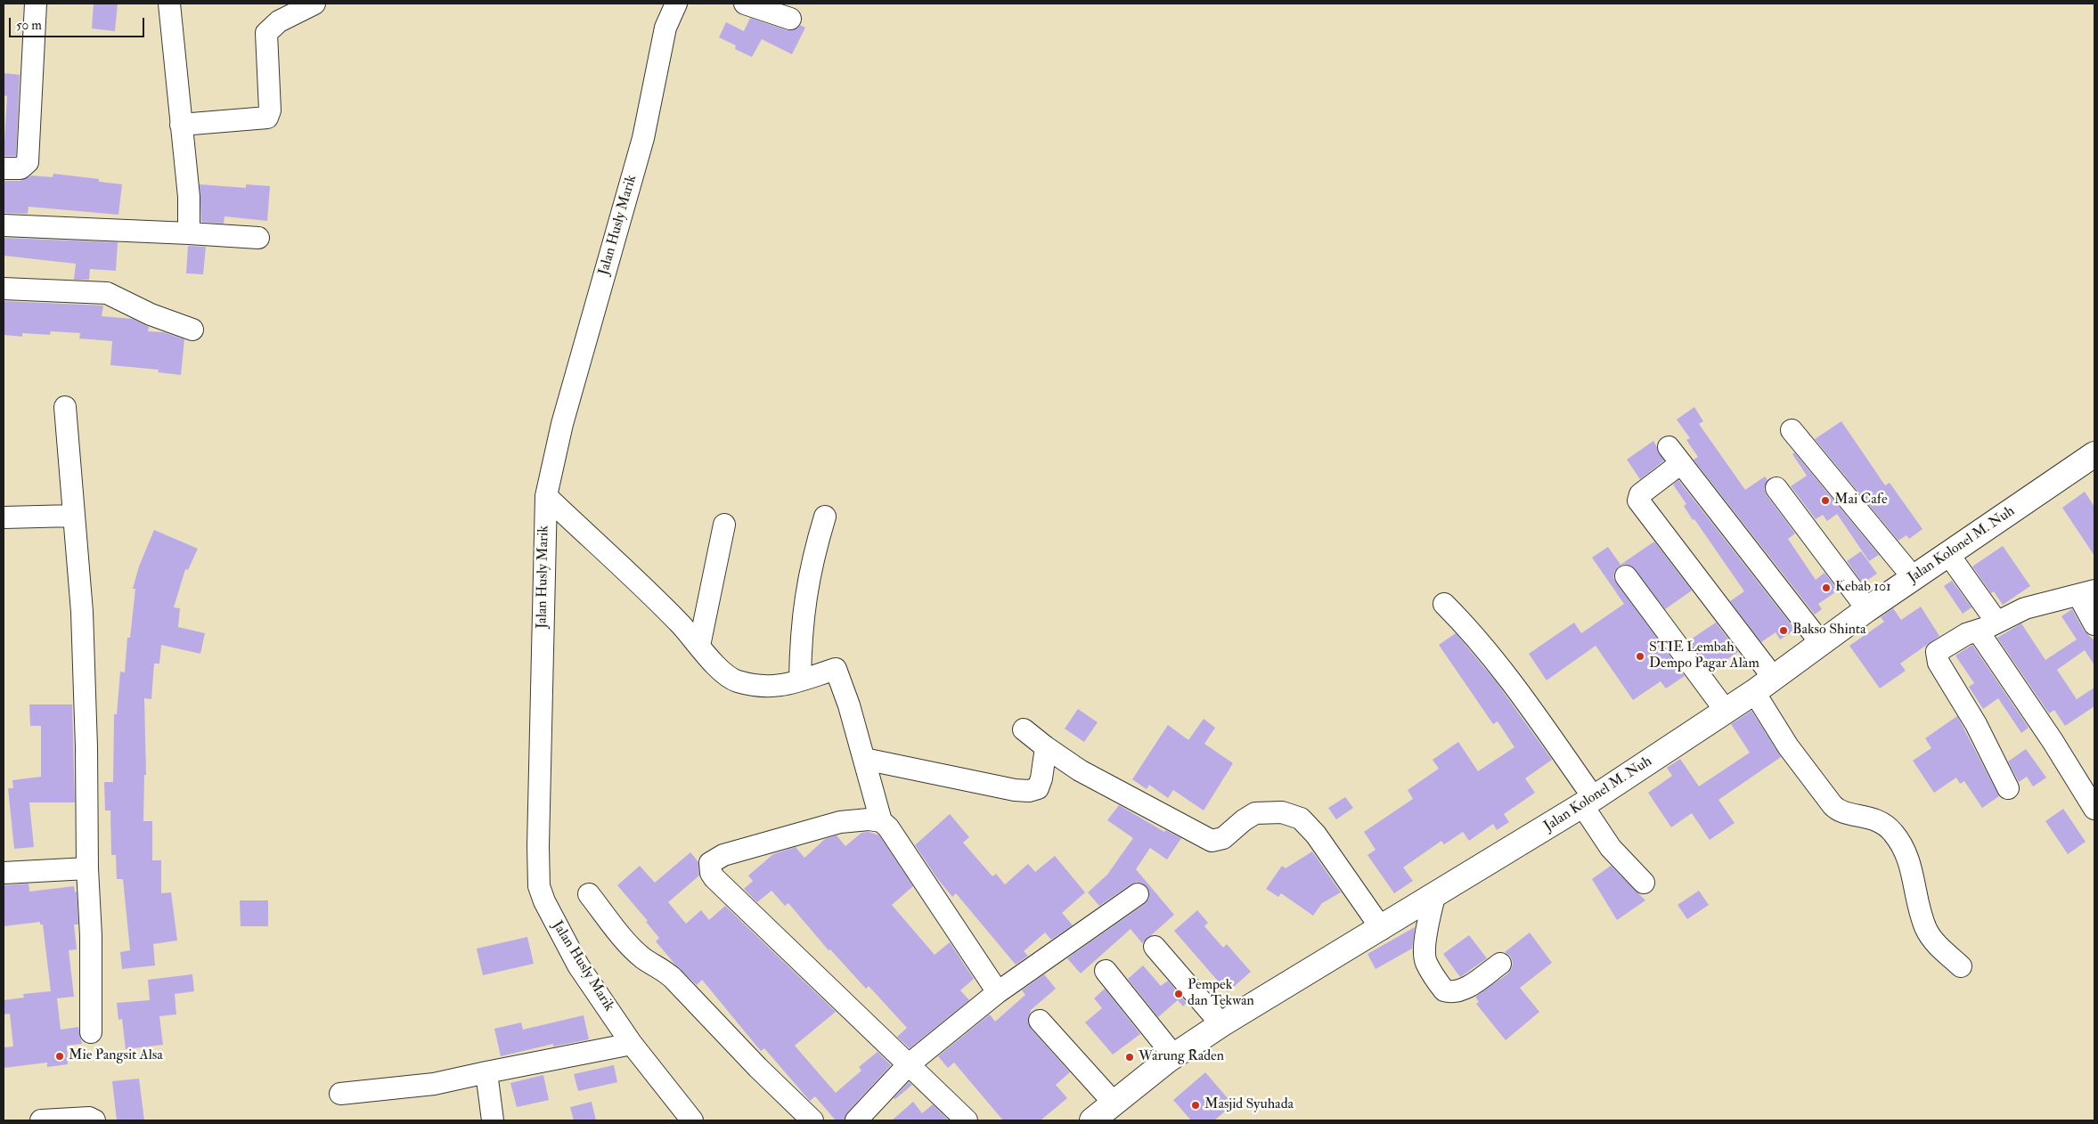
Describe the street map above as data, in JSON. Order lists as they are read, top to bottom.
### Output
{
  "streets": {
    "main road": ["Jalan Kolonel M. Nuh"],
    "street": ["Jalan Husly Marik"]
  },
  "places": [
    "Mai Cafe",
    "Kebab 101",
    "Bakso Shinta",
    "STIE Lembah Dempo Pagar Alam",
    "Pempek dan Tekwan",
    "Mie Pangsit Alsa",
    "Warung Raden",
    "Masjid Syuhada"
  ],
  "scale_bar": "50 m"
}
